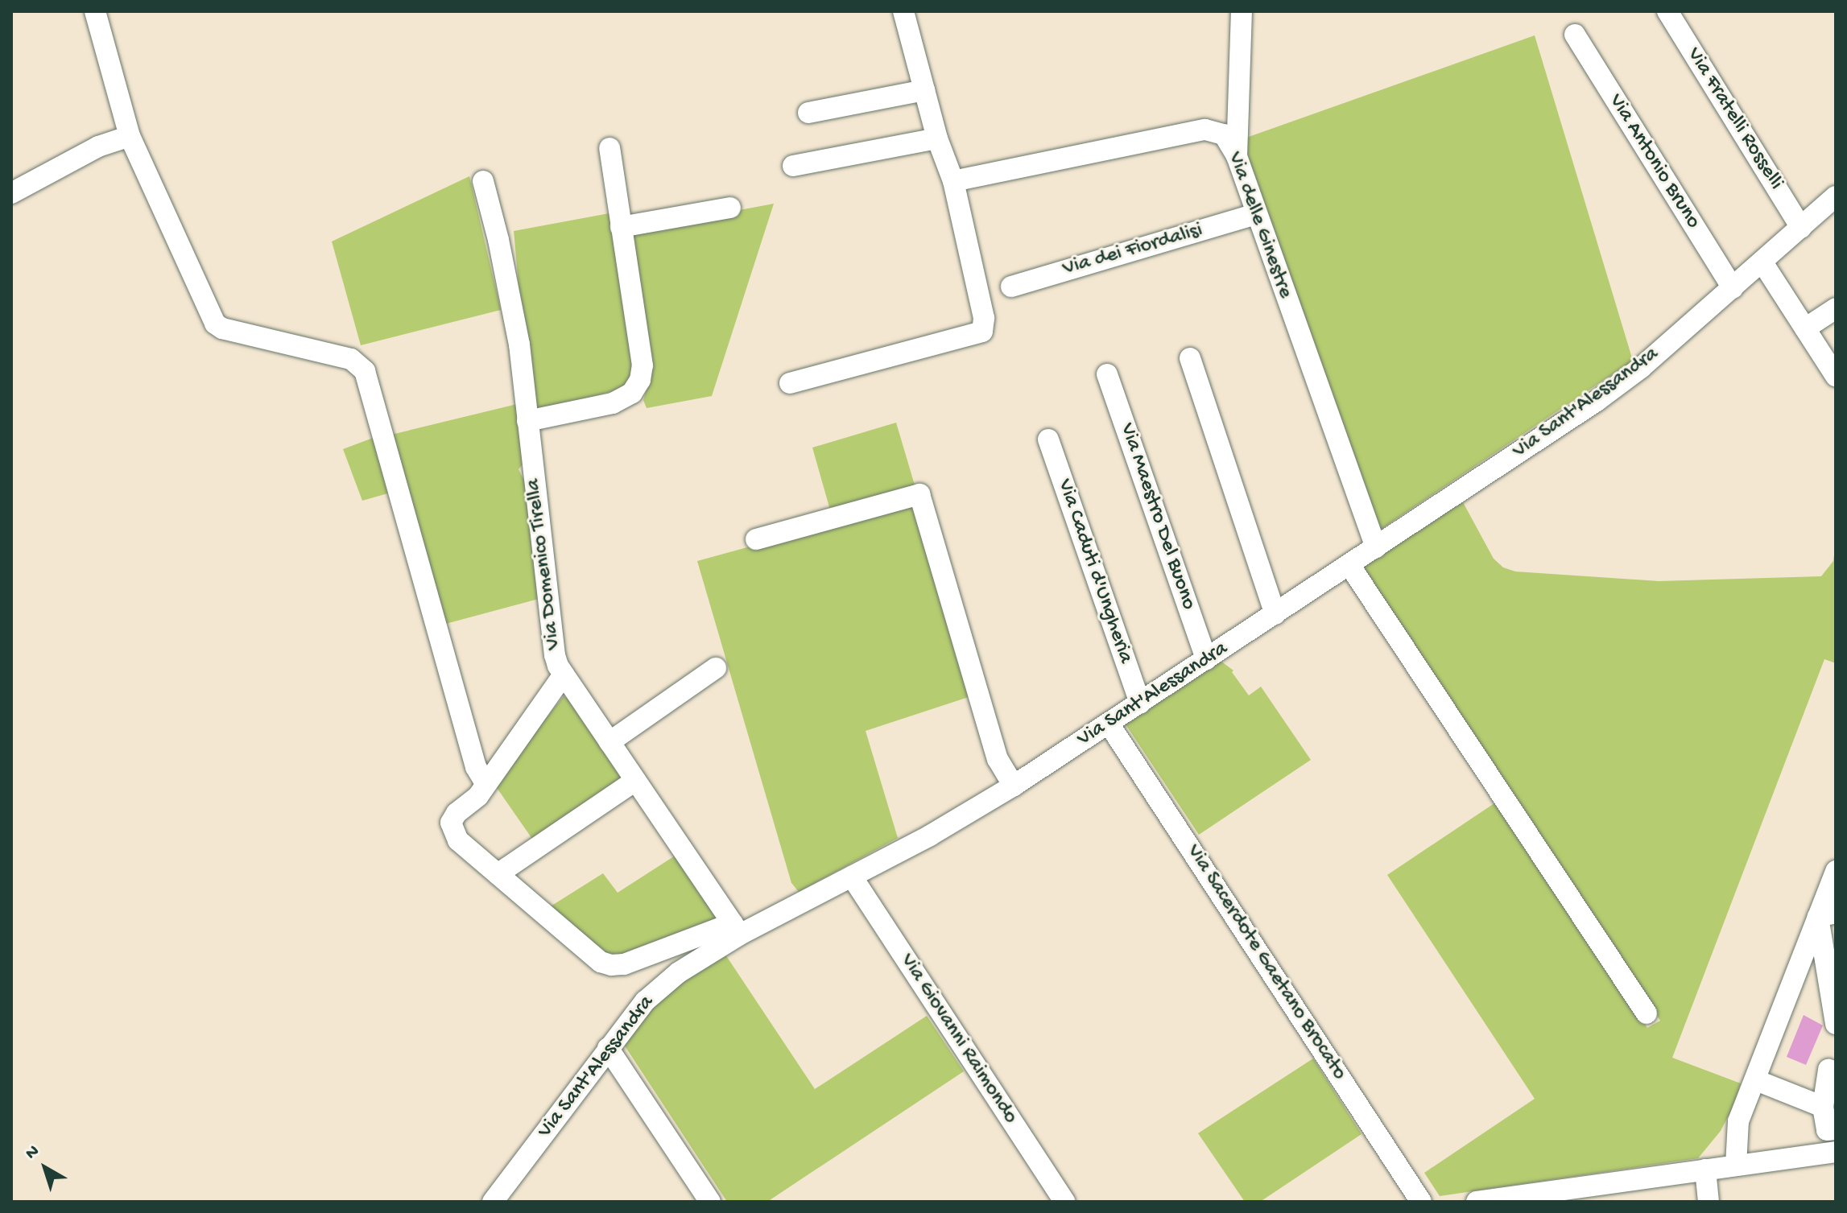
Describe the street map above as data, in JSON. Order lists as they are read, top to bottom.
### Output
{
  "streets": {
    "street": [
      "Via Fratelli Rosselli",
      "Via Antonio Bruno",
      "Via delle Ginestre",
      "Via dei Fiordalisi",
      "Via Sant'Alessandra",
      "Via Maestro Del Buono",
      "Via Domenico Tirella",
      "Via Caduti d'Ungheria",
      "Via Sacerdote Gaetano Brocato",
      "Via Giovanni Raimondo"
    ]
  },
  "crossings": [
    ["Via Fratelli Rosselli", "Via Sant'Alessandra"],
    ["Via Antonio Bruno", "Via Sant'Alessandra"],
    ["Via delle Ginestre", "Via dei Fiordalisi"],
    ["Via delle Ginestre", "Via Sant'Alessandra"],
    ["Via Sant'Alessandra", "Via Maestro Del Buono"],
    ["Via Sant'Alessandra", "Via Domenico Tirella"],
    ["Via Sant'Alessandra", "Via Caduti d'Ungheria"],
    ["Via Sant'Alessandra", "Via Sacerdote Gaetano Brocato"],
    ["Via Sant'Alessandra", "Via Giovanni Raimondo"]
  ],
  "north": "top left"
}
